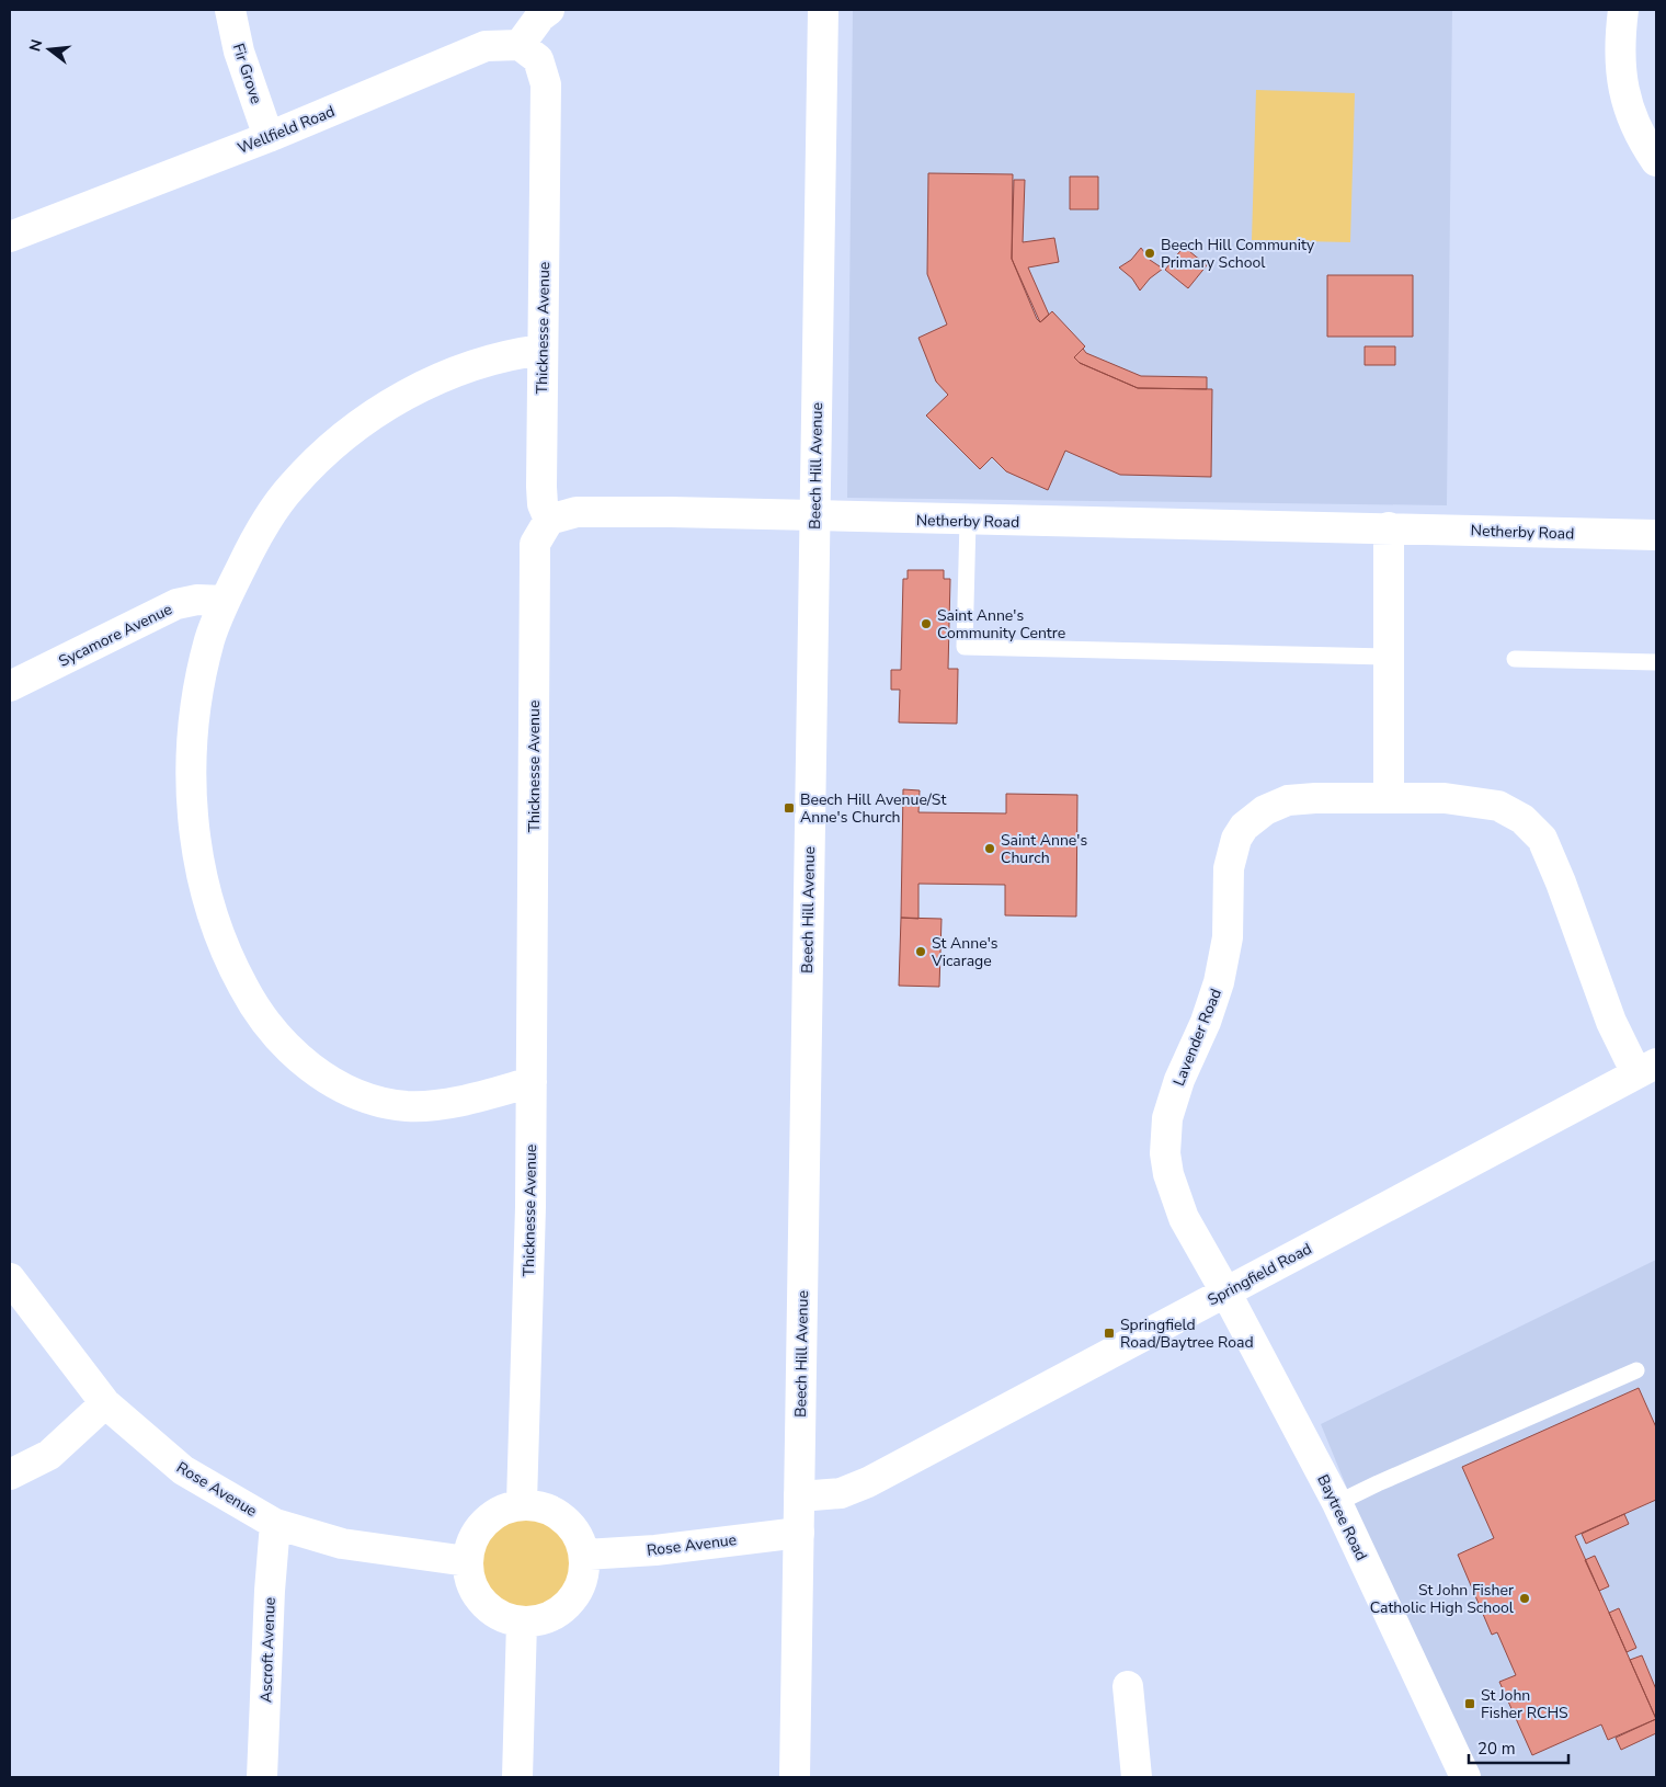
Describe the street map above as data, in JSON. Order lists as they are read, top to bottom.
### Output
{
  "streets": {
    "street": [
      "Fir Grove",
      "Wellfield Road",
      "Thicknesse Avenue",
      "Beech Hill Avenue",
      "Netherby Road",
      "Sycamore Avenue",
      "Lavender Road",
      "Springfield Road",
      "Rose Avenue",
      "Baytree Road",
      "Ascroft Avenue"
    ]
  },
  "crossings": [
    ["Fir Grove", "Wellfield Road"],
    ["Wellfield Road", "Thicknesse Avenue"],
    ["Thicknesse Avenue", "Netherby Road"],
    ["Thicknesse Avenue", "Rose Avenue"],
    ["Beech Hill Avenue", "Netherby Road"],
    ["Beech Hill Avenue", "Springfield Road"],
    ["Beech Hill Avenue", "Rose Avenue"],
    ["Lavender Road", "Springfield Road"],
    ["Lavender Road", "Baytree Road"],
    ["Springfield Road", "Baytree Road"],
    ["Rose Avenue", "Ascroft Avenue"]
  ],
  "places": {
    "other": [
      "Beech Hill Community Primary School",
      "Saint Anne's Community Centre",
      "Saint Anne's Church",
      "St Anne's Vicarage",
      "St John Fisher Catholic High School"
    ],
    "transit": ["Beech Hill Avenue/St Anne's Church", "Springfield Road/Baytree Road", "St John Fisher RCHS"]
  },
  "scale_bar": "20 m",
  "north": "left"
}
